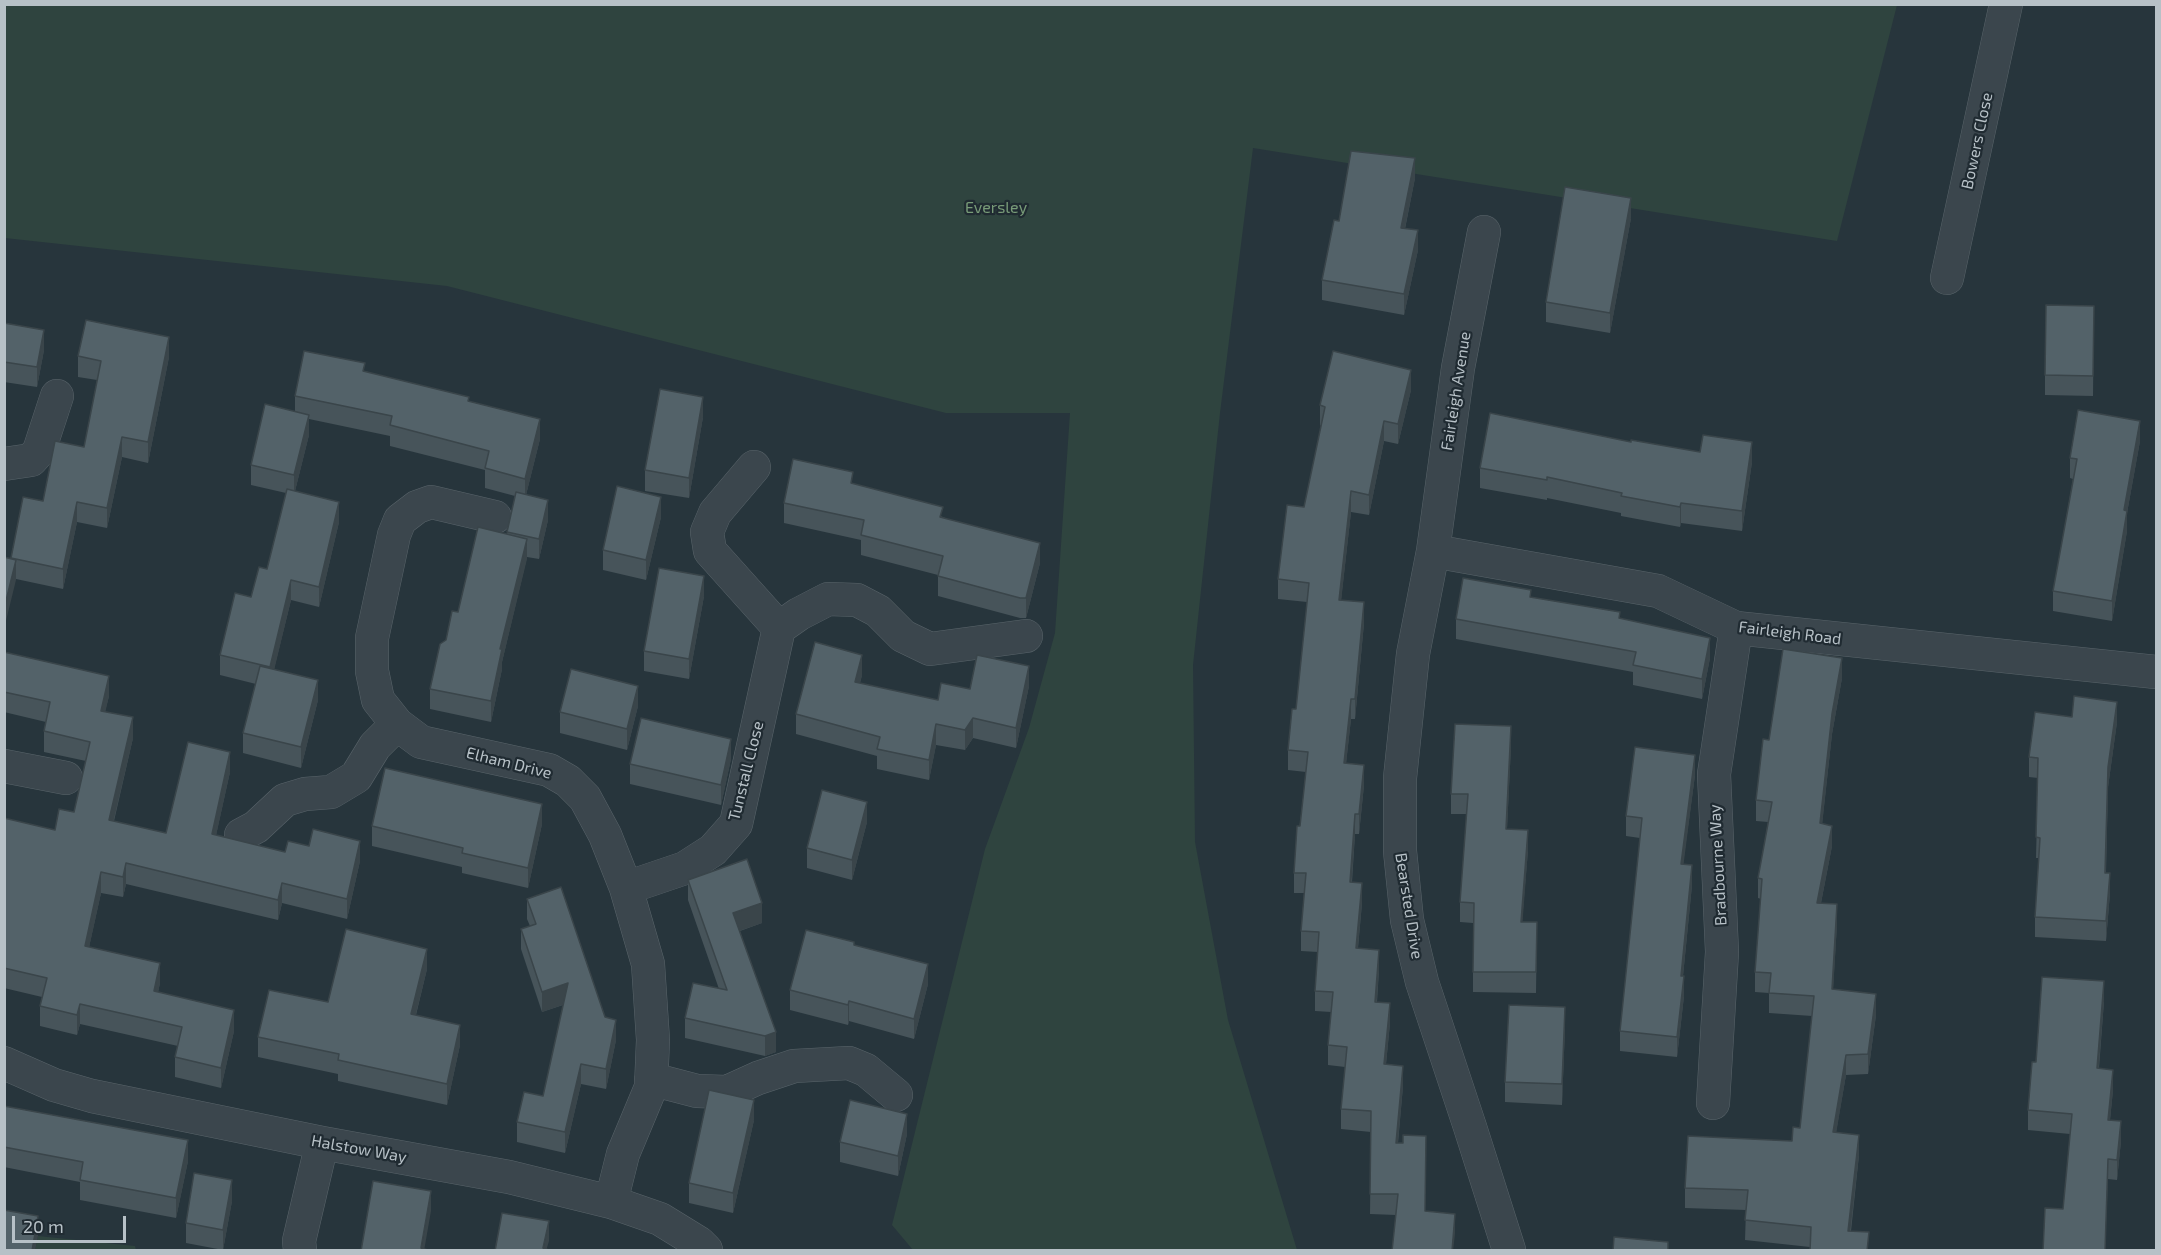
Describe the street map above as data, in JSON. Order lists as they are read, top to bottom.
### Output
{
  "streets": {
    "street": [
      "Bowers Close",
      "Fairleigh Avenue",
      "Fairleigh Road",
      "Elham Drive",
      "Tunstall Close",
      "Bradbourne Way",
      "Bearsted Drive",
      "Halstow Way"
    ]
  },
  "crossings": [
    ["Fairleigh Avenue", "Fairleigh Road"],
    ["Fairleigh Avenue", "Bearsted Drive"],
    ["Fairleigh Road", "Bradbourne Way"],
    ["Fairleigh Road", "Bearsted Drive"],
    ["Elham Drive", "Tunstall Close"],
    ["Elham Drive", "Halstow Way"]
  ],
  "parks": ["Eversley"],
  "scale_bar": "20 m"
}
